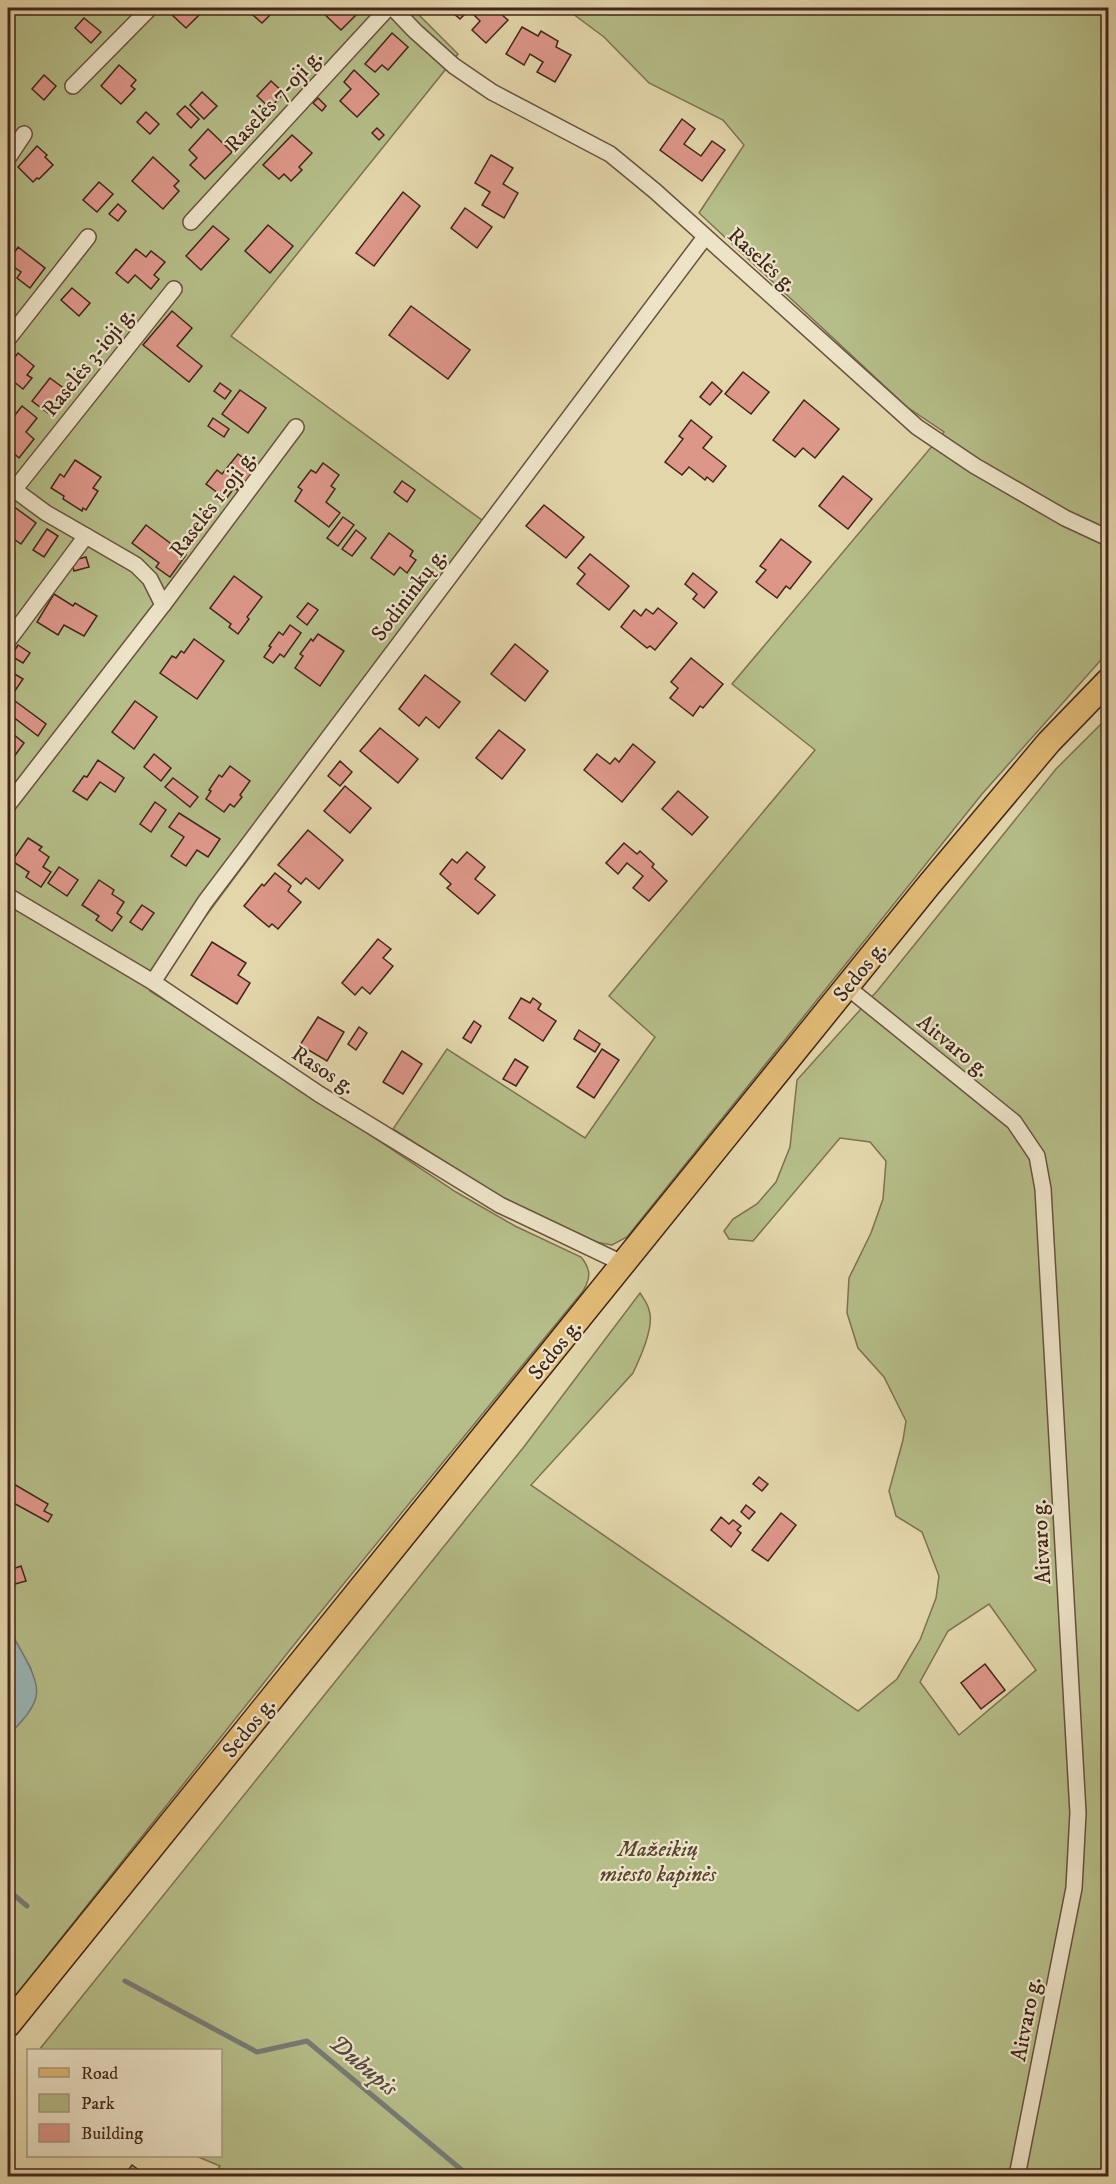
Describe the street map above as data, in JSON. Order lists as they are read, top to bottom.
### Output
{
  "streets": {
    "main road": ["Sedos g."],
    "street": [
      "Raselės 7-oji g.",
      "Raselės g.",
      "Raselės 3-ioji g.",
      "Raselės 1-oji g.",
      "Sodininkų g.",
      "Aitvaro g.",
      "Rasos g."
    ]
  },
  "crossings": [
    ["Raselės g.", "Sodininkų g."],
    ["Sodininkų g.", "Rasos g."],
    ["Sedos g.", "Aitvaro g."],
    ["Sedos g.", "Rasos g."]
  ],
  "water": ["Dubupis"],
  "parks": ["Mažeikių miesto kapinės"],
  "legend": ["Road", "Park", "Building"]
}
